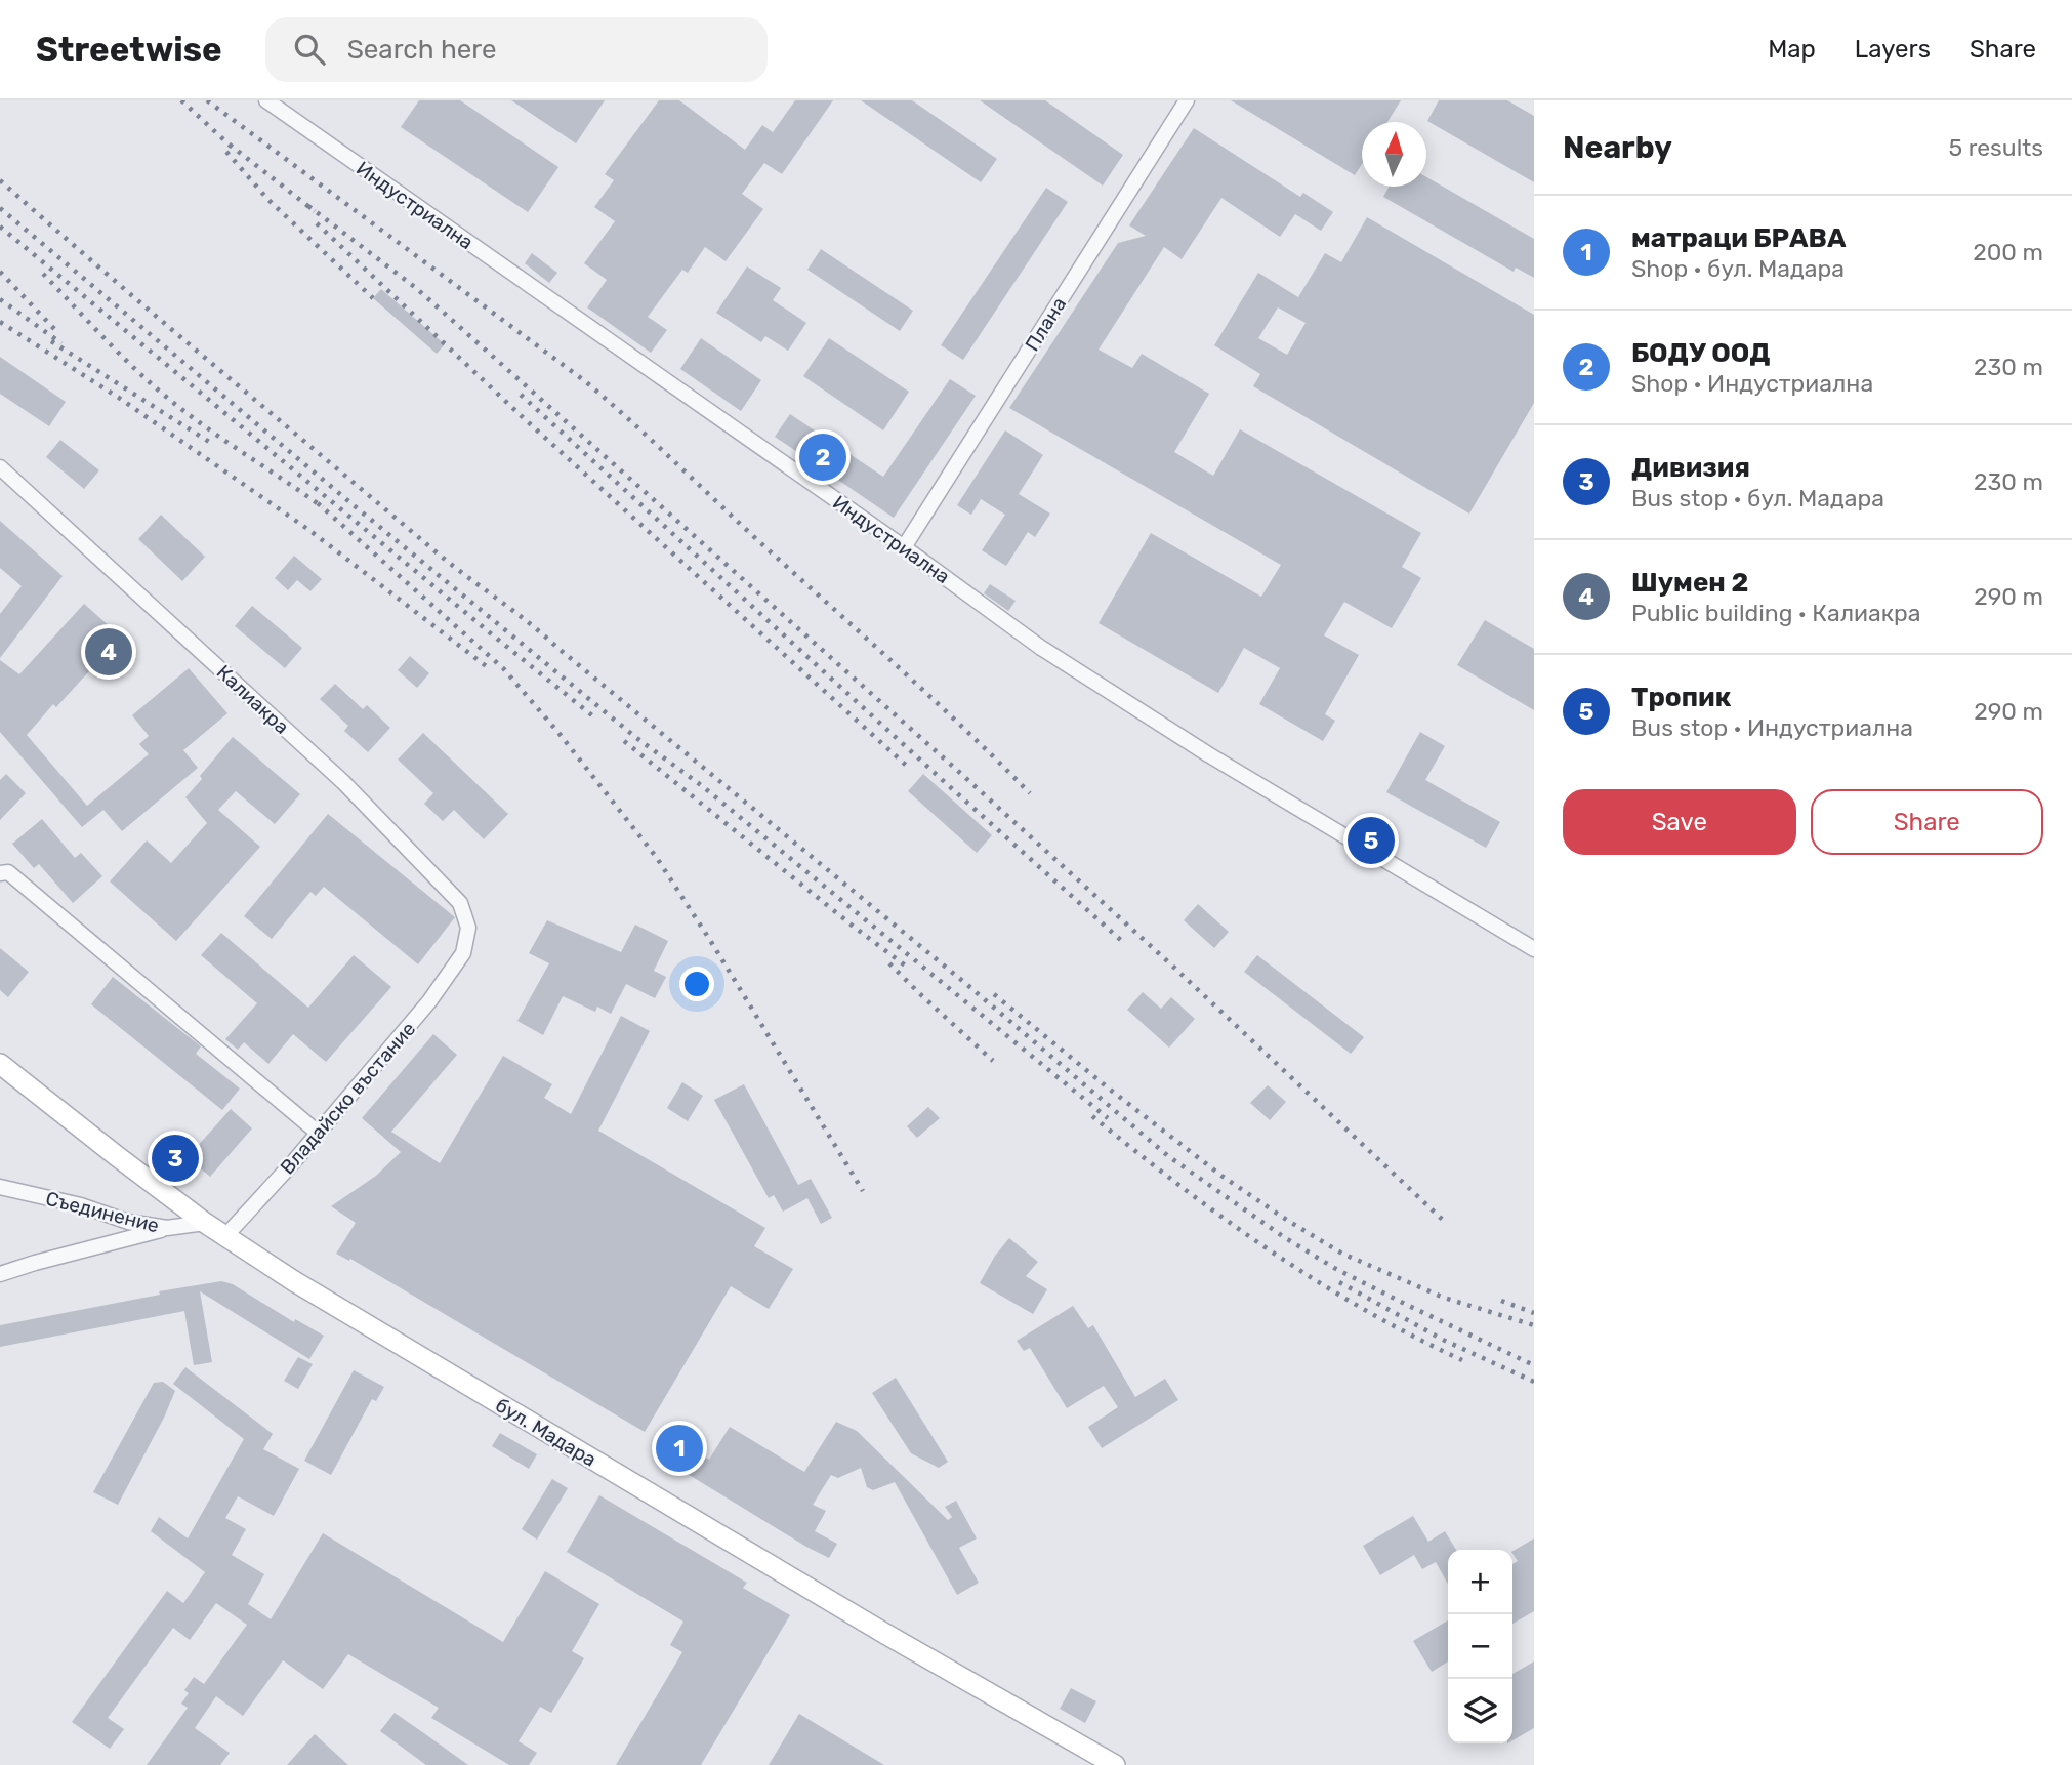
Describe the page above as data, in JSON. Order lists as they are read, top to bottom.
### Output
{
  "streets": {
    "main road": ["бул. Мадара"],
    "street": [
      "Индустриална",
      "Плана",
      "Калиакра",
      "Владайско въстание",
      "Съединение"
    ]
  },
  "crossings": [
    ["Индустриална", "Плана"],
    ["Калиакра", "Владайско въстание"],
    ["Владайско въстание", "бул. Мадара"],
    ["Съединение", "бул. Мадара"]
  ],
  "north": "top",
  "page": {
    "header": "Streetwise",
    "search": "Search here",
    "nav": ["Map", "Layers", "Share"],
    "heading": ["Nearby", "5 results"],
    "list": [
      {
        "mark": "1",
        "name": "матраци БРАВА",
        "note": "Shop · бул. Мадара",
        "value": "200 m"
      },
      {
        "mark": "2",
        "name": "БОДУ ООД",
        "note": "Shop · Индустриална",
        "value": "230 m"
      },
      {
        "mark": "3",
        "name": "Дивизия",
        "note": "Bus stop · бул. Мадара",
        "value": "230 m"
      },
      {
        "mark": "4",
        "name": "Шумен 2",
        "note": "Public building · Калиакра",
        "value": "290 m"
      },
      {
        "mark": "5",
        "name": "Тропик",
        "note": "Bus stop · Индустриална",
        "value": "290 m"
      }
    ],
    "pins": [
      "2",
      "4",
      "5",
      "3",
      "1"
    ],
    "buttons": ["Save", "Share"],
    "map_buttons": ["+", "−"]
  }
}
